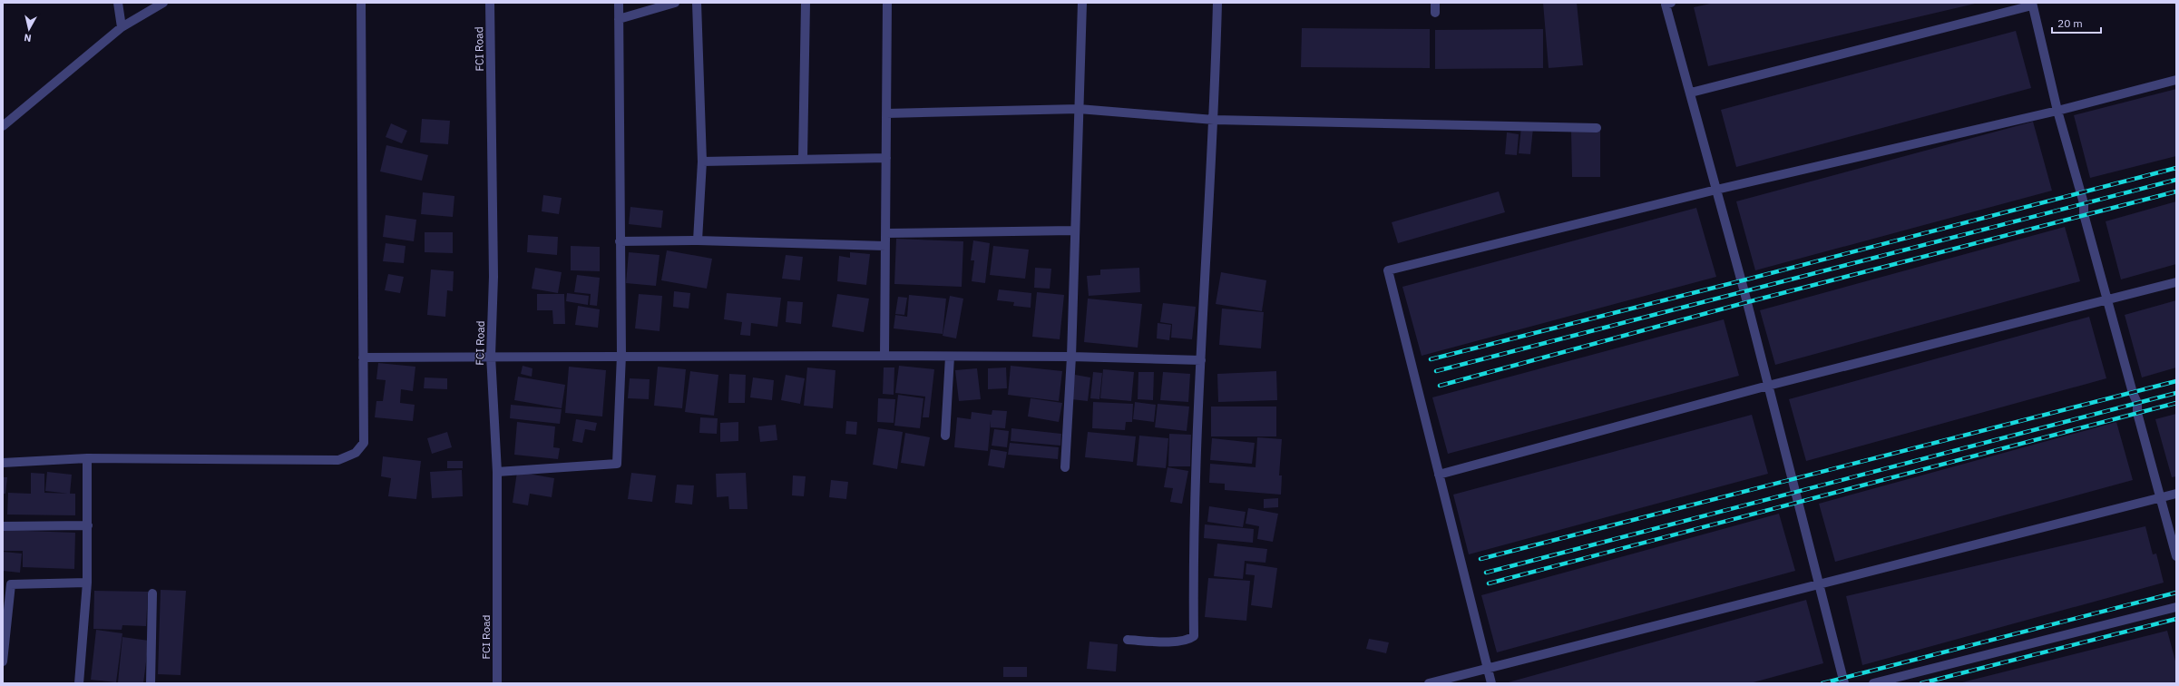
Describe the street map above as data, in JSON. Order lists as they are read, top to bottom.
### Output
{
  "streets": {
    "street": ["FCI Road"]
  },
  "scale_bar": "20 m",
  "north": "bottom"
}
